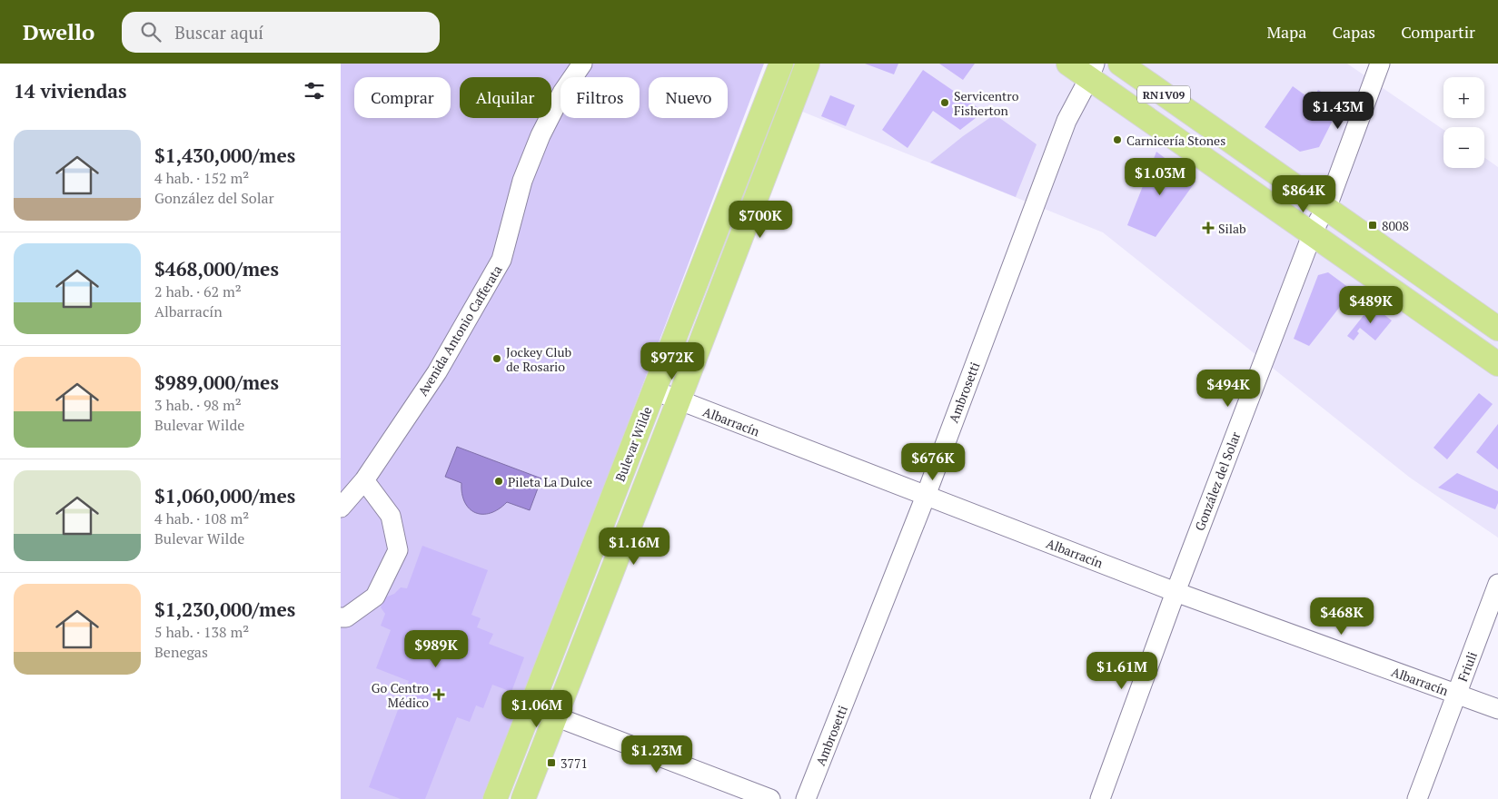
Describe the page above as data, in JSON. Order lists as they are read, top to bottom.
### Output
{
  "streets": {
    "main road": ["RN1V09", "Bulevar Wilde"],
    "street": [
      "Avenida Antonio Cafferata",
      "Ambrosetti",
      "Albarracín",
      "González del Solar",
      "Friuli"
    ]
  },
  "crossings": [
    ["RN1V09", "Ambrosetti"],
    ["RN1V09", "González del Solar"],
    ["Ambrosetti", "Albarracín"],
    ["Albarracín", "Bulevar Wilde"],
    ["Albarracín", "González del Solar"],
    ["Albarracín", "Friuli"]
  ],
  "places": {
    "other": [
      "Servicentro Fisherton",
      "Carnicería Stones",
      "Jockey Club de Rosario",
      "Pileta La Dulce"
    ],
    "transit": ["8008", "3771"],
    "health": ["Silab", "Go Centro Médico"]
  },
  "page": {
    "header": "Dwello",
    "search": "Buscar aquí",
    "nav": ["Mapa", "Capas", "Compartir"],
    "heading": "14 viviendas",
    "map_buttons": ["+", "−"],
    "chip": [
      "Comprar",
      "Alquilar",
      "Filtros",
      "Nuevo"
    ],
    "price": [
      "$1.43M",
      "$1.03M",
      "$864K",
      "$700K",
      "$489K",
      "$972K",
      "$494K",
      "$676K",
      "$1.16M",
      "$468K",
      "$989K",
      "$1.61M",
      "$1.06M",
      "$1.23M"
    ],
    "list": [
      {
        "name": "$1,430,000/mes",
        "note": "4 hab. · 152 m² · González del Solar"
      },
      {
        "name": "$468,000/mes",
        "note": "2 hab. · 62 m² · Albarracín"
      },
      {
        "name": "$989,000/mes",
        "note": "3 hab. · 98 m² · Bulevar Wilde"
      },
      {
        "name": "$1,060,000/mes",
        "note": "4 hab. · 108 m² · Bulevar Wilde"
      },
      {
        "name": "$1,230,000/mes",
        "note": "5 hab. · 138 m² · Benegas"
      }
    ]
  }
}
